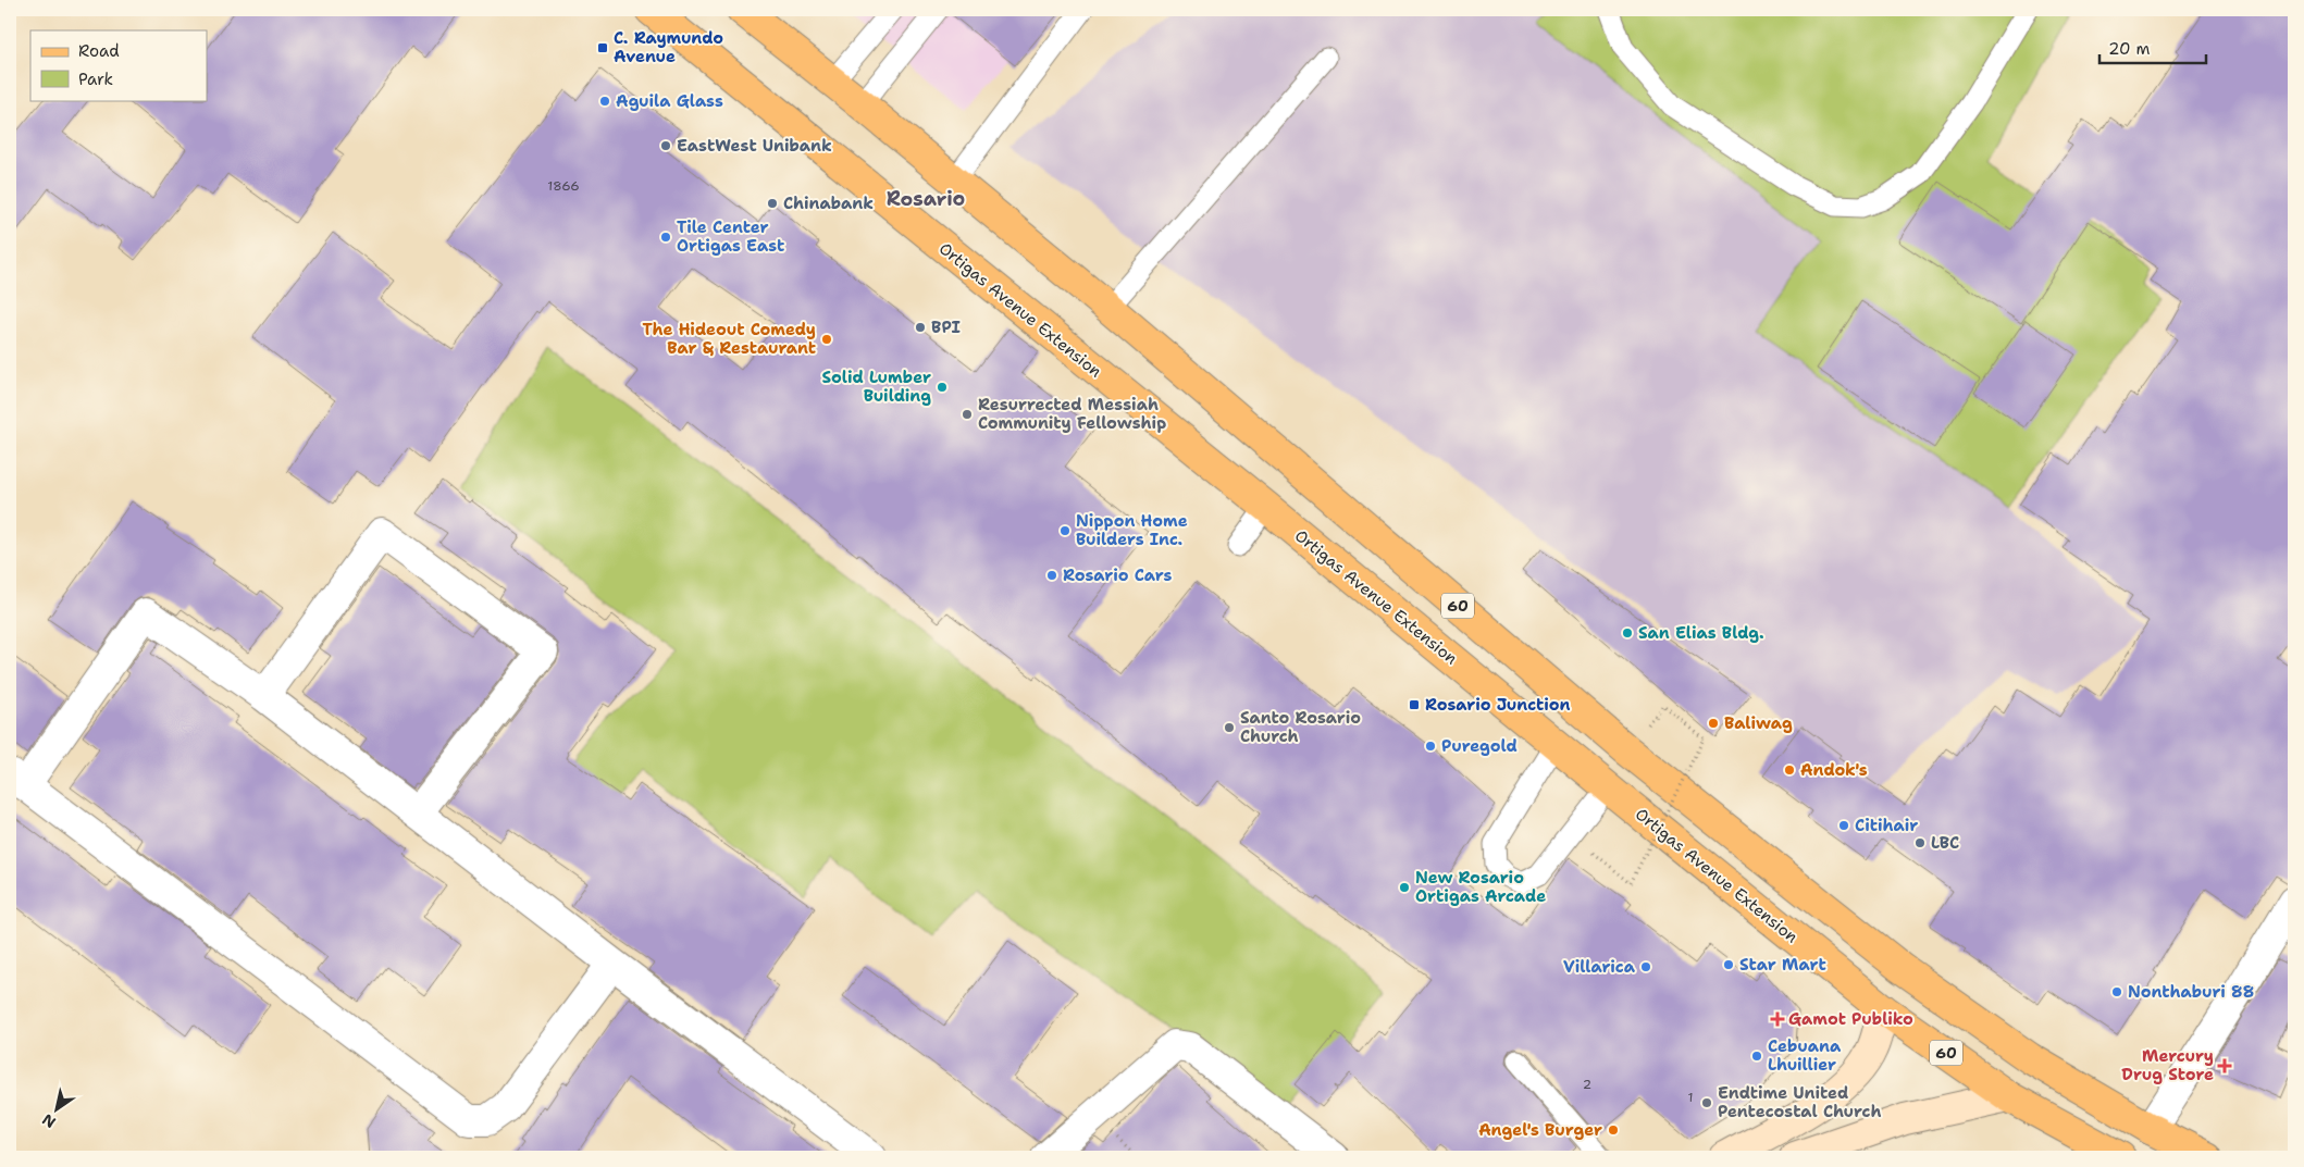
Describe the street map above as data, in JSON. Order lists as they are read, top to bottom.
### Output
{
  "streets": {
    "main road": ["Ortigas Avenue Extension", "60"]
  },
  "districts": ["Rosario"],
  "places": {
    "transit": ["C. Raymundo Avenue", "Rosario Junction"],
    "other": [
      "Aguila Glass",
      "EastWest Unibank",
      "Chinabank",
      "Tile Center Ortigas East",
      "BPI",
      "The Hideout Comedy Bar & Restaurant",
      "Solid Lumber Building",
      "Resurrected Messiah Community Fellowship",
      "Nippon Home Builders Inc.",
      "Rosario Cars",
      "San Elias Bldg.",
      "Baliwag",
      "Santo Rosario Church",
      "Puregold",
      "Andok's",
      "Citihair",
      "LBC",
      "New Rosario Ortigas Arcade",
      "Star Mart",
      "Villarica",
      "Nonthaburi 88",
      "Cebuana Lhuillier",
      "Endtime United Pentecostal Church",
      "Angel's Burger"
    ],
    "health": ["Gamot Publiko", "Mercury Drug Store"]
  },
  "house_numbers": ["1866", "2", "1"],
  "legend": ["Road", "Park"],
  "scale_bar": "20 m",
  "north": "bottom left"
}
